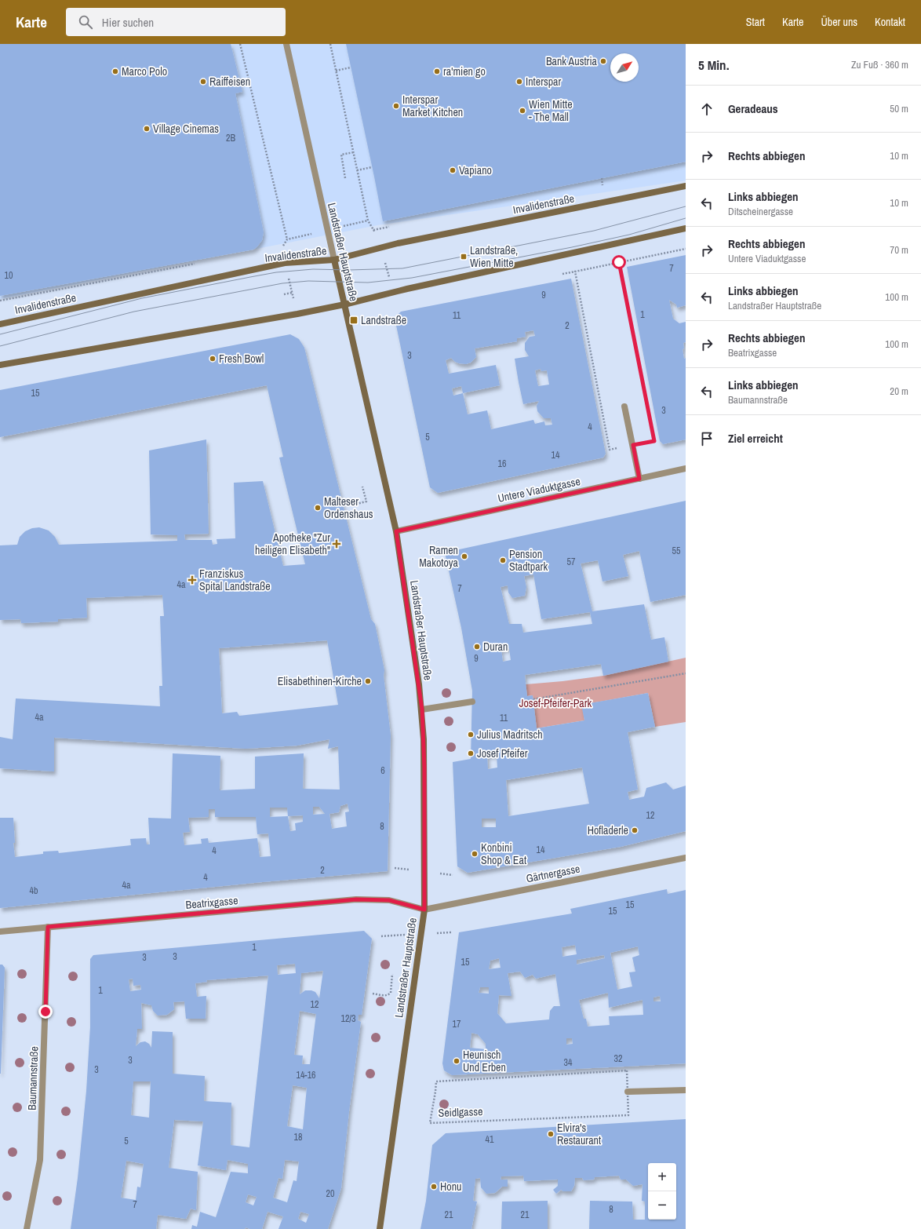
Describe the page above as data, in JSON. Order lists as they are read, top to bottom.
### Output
{
  "streets": {
    "main road": ["Invalidenstraße", "Landstraßer Hauptstraße"],
    "street": [
      "Untere Viaduktgasse",
      "Gärtnergasse",
      "Beatrixgasse",
      "Baumannstraße"
    ],
    "path": ["Seidlgasse"]
  },
  "crossings": [
    ["Invalidenstraße", "Landstraßer Hauptstraße"],
    ["Landstraßer Hauptstraße", "Untere Viaduktgasse"],
    ["Landstraßer Hauptstraße", "Gärtnergasse"],
    ["Landstraßer Hauptstraße", "Beatrixgasse"],
    ["Gärtnergasse", "Beatrixgasse"],
    ["Beatrixgasse", "Baumannstraße"]
  ],
  "parks": ["Josef-Pfeifer-Park"],
  "places": {
    "other": [
      "Bank Austria",
      "Marco Polo",
      "ra'mien go",
      "Raiffeisen",
      "Interspar",
      "Interspar Market Kitchen",
      "Wien Mitte - The Mall",
      "Village Cinemas",
      "Vapiano",
      "Fresh Bowl",
      "Malteser Ordenshaus",
      "Ramen Makotoya",
      "Pension Stadtpark",
      "Duran",
      "Elisabethinen-Kirche",
      "Julius Madritsch",
      "Josef Pfeifer",
      "Hofladerle",
      "Konbini Shop & Eat",
      "Heunisch Und Erben",
      "Elvira's Restaurant",
      "Honu"
    ],
    "transit": ["Landstraße, Wien Mitte", "Landstraße"],
    "health": ["Apotheke \"Zur heiligen Elisabeth\"", "Franziskus Spital Landstraße"]
  },
  "house_numbers": [
    "2B",
    "7",
    "10",
    "9",
    "1",
    "11",
    "2",
    "3",
    "15",
    "3",
    "4",
    "5",
    "14",
    "16",
    "55",
    "57",
    "4a",
    "7",
    "9",
    "4a",
    "11",
    "6",
    "12",
    "8",
    "14",
    "4",
    "2",
    "4",
    "4a",
    "4b",
    "15",
    "15",
    "1",
    "3",
    "3",
    "15",
    "1",
    "12",
    "12/3",
    "17",
    "32",
    "3",
    "34",
    "3",
    "14-16",
    "18",
    "41",
    "5",
    "20",
    "7",
    "8",
    "21",
    "21"
  ],
  "north": "top right",
  "page": {
    "header": "Karte",
    "search": "Hier suchen",
    "nav": [
      "Start",
      "Karte",
      "Über uns",
      "Kontakt"
    ],
    "heading": ["5 Min.", "Zu Fuß · 360 m"],
    "list": [
      ["Geradeaus", "50 m"],
      ["Rechts abbiegen", "10 m"],
      ["Links abbiegen", "Ditscheinergasse", "10 m"],
      ["Rechts abbiegen", "Untere Viaduktgasse", "70 m"],
      ["Links abbiegen", "Landstraßer Hauptstraße", "100 m"],
      ["Rechts abbiegen", "Beatrixgasse", "100 m"],
      ["Links abbiegen", "Baumannstraße", "20 m"],
      "Ziel erreicht"
    ],
    "map_buttons": ["+", "−"]
  }
}
